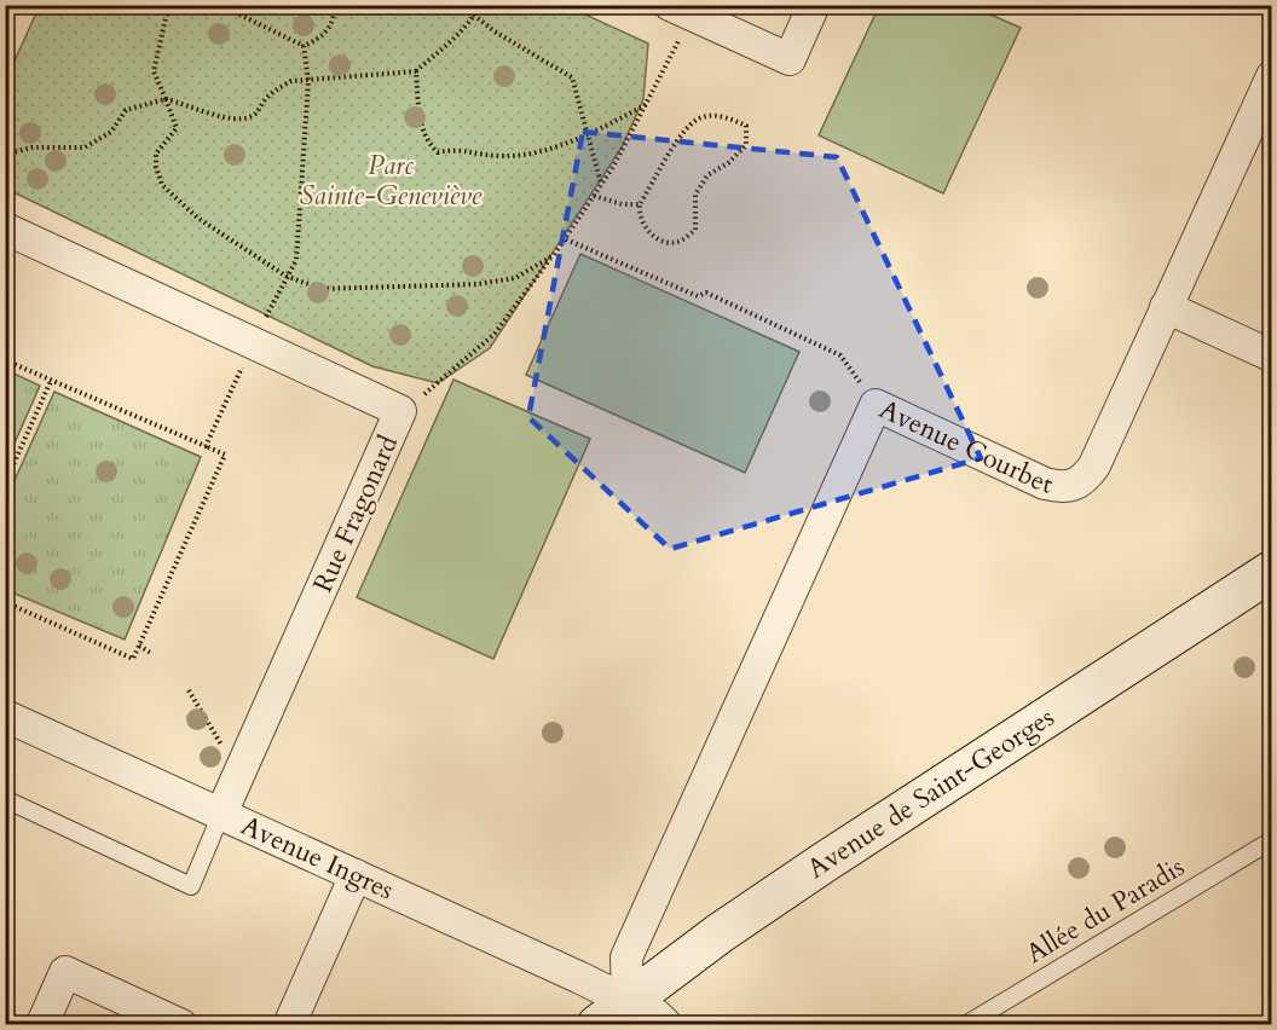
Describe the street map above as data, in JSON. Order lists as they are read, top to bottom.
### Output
{
  "streets": {
    "main road": ["Avenue de Saint-Georges"],
    "street": ["Avenue Courbet", "Rue Fragonard", "Avenue Ingres"],
    "lane": ["Allée du Paradis"]
  },
  "crossings": [
    ["Avenue Courbet", "Avenue de Saint-Georges"],
    ["Avenue Courbet", "Avenue Ingres"],
    ["Rue Fragonard", "Avenue Ingres"],
    ["Avenue de Saint-Georges", "Avenue Ingres"]
  ],
  "parks": ["Parc Sainte-Geneviève"]
}
